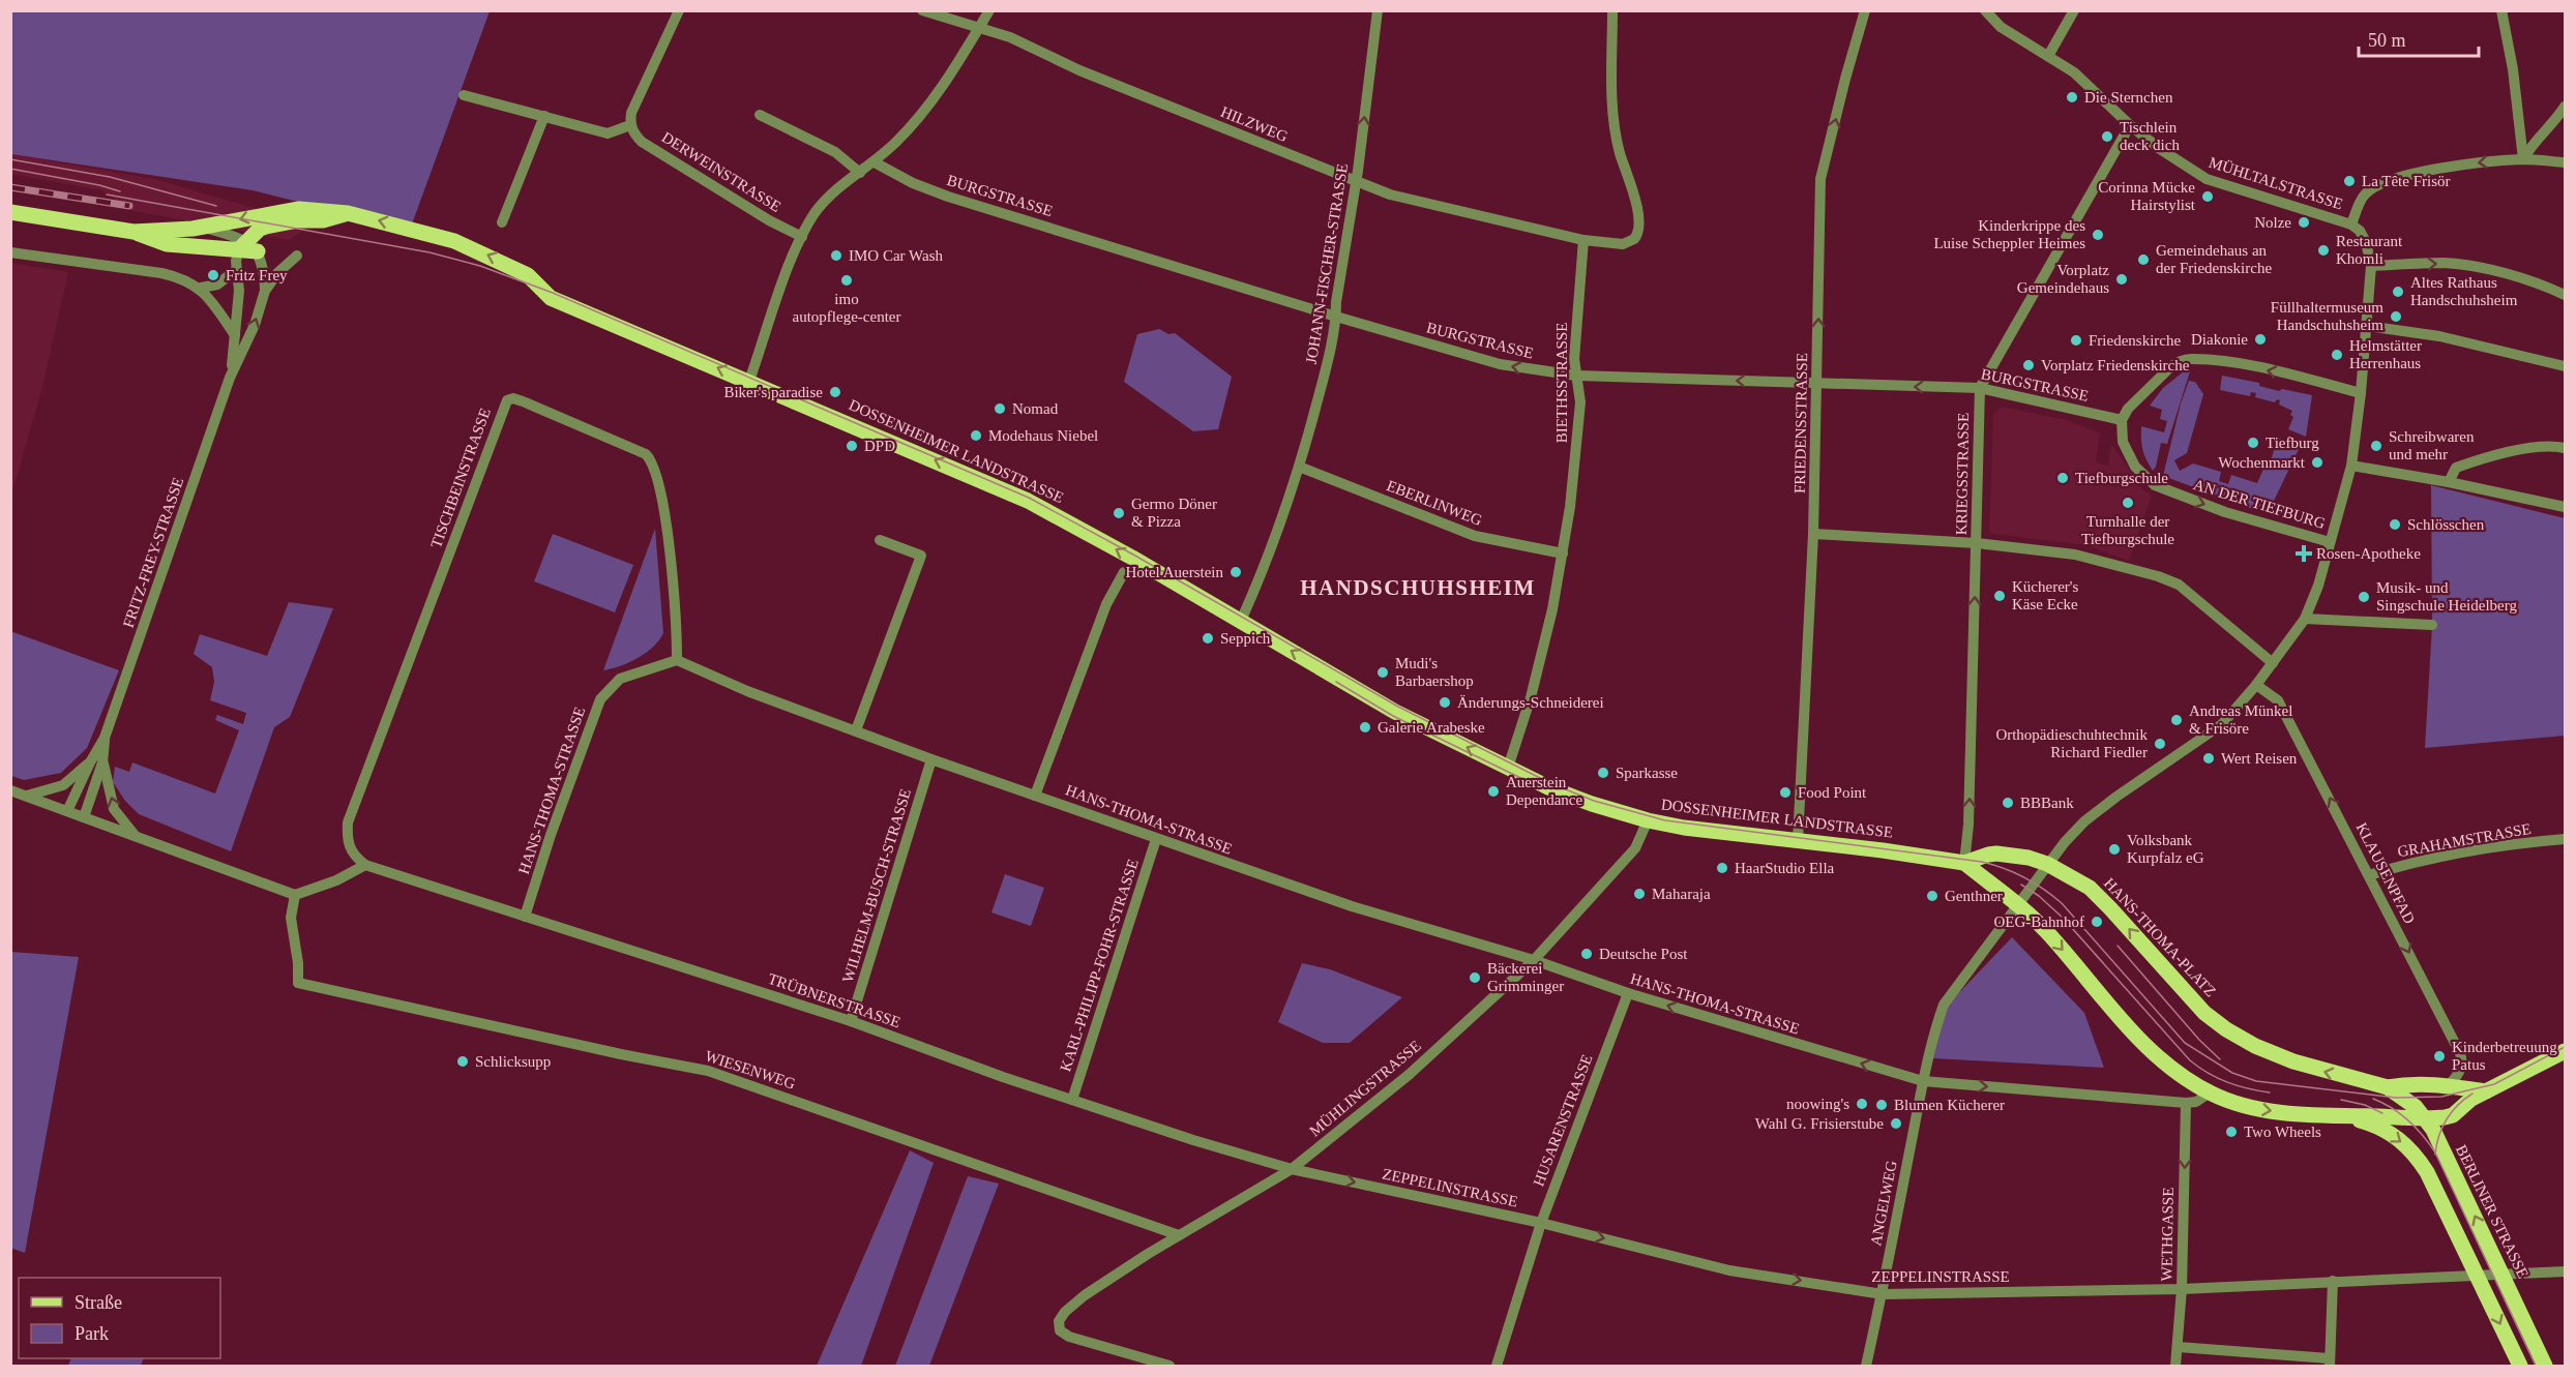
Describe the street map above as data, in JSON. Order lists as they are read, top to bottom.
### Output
{
  "streets": {
    "main road": ["DOSSENHEIMER LANDSTRASSE", "HANS-THOMA-PLATZ", "BERLINER STRASSE"],
    "street": [
      "HILZWEG",
      "DERWEINSTRASSE",
      "MÜHLTALSTRASSE",
      "BURGSTRASSE",
      "JOHANN-FISCHER-STRASSE",
      "BIETHSSTRASSE",
      "FRIEDENSSTRASSE",
      "KRIEGSSTRASSE",
      "TISCHBEINSTRASSE",
      "EBERLINWEG",
      "AN DER TIEFBURG",
      "FRITZ-FREY-STRASSE",
      "HANS-THOMA-STRASSE",
      "GRAHAMSTRASSE",
      "KLAUSENPFAD",
      "WILHELM-BUSCH-STRASSE",
      "KARL-PHILIPP-FOHR-STRASSE",
      "TRÜBNERSTRASSE",
      "WIESENWEG",
      "MÜHLINGSTRASSE",
      "HUSARENSTRASSE",
      "ZEPPELINSTRASSE",
      "ANGELWEG",
      "WETHGASSE"
    ]
  },
  "crossings": [
    ["HILZWEG", "JOHANN-FISCHER-STRASSE"],
    ["HILZWEG", "BIETHSSTRASSE"],
    ["MÜHLTALSTRASSE", "KRIEGSSTRASSE"],
    ["BURGSTRASSE", "JOHANN-FISCHER-STRASSE"],
    ["BURGSTRASSE", "BIETHSSTRASSE"],
    ["BURGSTRASSE", "FRIEDENSSTRASSE"],
    ["BURGSTRASSE", "KRIEGSSTRASSE"],
    ["BURGSTRASSE", "AN DER TIEFBURG"],
    ["JOHANN-FISCHER-STRASSE", "DOSSENHEIMER LANDSTRASSE"],
    ["JOHANN-FISCHER-STRASSE", "EBERLINWEG"],
    ["BIETHSSTRASSE", "DOSSENHEIMER LANDSTRASSE"],
    ["BIETHSSTRASSE", "EBERLINWEG"],
    ["FRIEDENSSTRASSE", "DOSSENHEIMER LANDSTRASSE"],
    ["DOSSENHEIMER LANDSTRASSE", "KRIEGSSTRASSE"],
    ["DOSSENHEIMER LANDSTRASSE", "FRITZ-FREY-STRASSE"],
    ["DOSSENHEIMER LANDSTRASSE", "HANS-THOMA-PLATZ"],
    ["DOSSENHEIMER LANDSTRASSE", "MÜHLINGSTRASSE"],
    ["KRIEGSSTRASSE", "HANS-THOMA-PLATZ"],
    ["TISCHBEINSTRASSE", "HANS-THOMA-STRASSE"],
    ["TISCHBEINSTRASSE", "TRÜBNERSTRASSE"],
    ["HANS-THOMA-STRASSE", "WILHELM-BUSCH-STRASSE"],
    ["HANS-THOMA-STRASSE", "KARL-PHILIPP-FOHR-STRASSE"],
    ["HANS-THOMA-STRASSE", "TRÜBNERSTRASSE"],
    ["HANS-THOMA-STRASSE", "MÜHLINGSTRASSE"],
    ["HANS-THOMA-STRASSE", "HUSARENSTRASSE"],
    ["HANS-THOMA-STRASSE", "ANGELWEG"],
    ["GRAHAMSTRASSE", "KLAUSENPFAD"],
    ["WILHELM-BUSCH-STRASSE", "TRÜBNERSTRASSE"],
    ["HANS-THOMA-PLATZ", "BERLINER STRASSE"],
    ["KARL-PHILIPP-FOHR-STRASSE", "TRÜBNERSTRASSE"],
    ["TRÜBNERSTRASSE", "MÜHLINGSTRASSE"],
    ["TRÜBNERSTRASSE", "ZEPPELINSTRASSE"],
    ["WIESENWEG", "MÜHLINGSTRASSE"],
    ["MÜHLINGSTRASSE", "ZEPPELINSTRASSE"],
    ["HUSARENSTRASSE", "ZEPPELINSTRASSE"],
    ["ZEPPELINSTRASSE", "ANGELWEG"],
    ["ZEPPELINSTRASSE", "BERLINER STRASSE"],
    ["ZEPPELINSTRASSE", "WETHGASSE"]
  ],
  "one_way": [
    "BURGSTRASSE",
    "FRIEDENSSTRASSE",
    "DOSSENHEIMER LANDSTRASSE",
    "KRIEGSSTRASSE",
    "ZEPPELINSTRASSE",
    "WETHGASSE"
  ],
  "districts": ["HANDSCHUHSHEIM"],
  "places": {
    "other": [
      "Die Sternchen",
      "Tischlein deck dich",
      "La Tête Frisör",
      "Corinna Mücke Hairstylist",
      "Nolze",
      "Kinderkrippe des Luise Scheppler Heimes",
      "Restaurant Khomli",
      "IMO Car Wash",
      "Gemeindehaus an der Friedenskirche",
      "Fritz Frey",
      "Vorplatz Gemeindehaus",
      "imo autopflege-center",
      "Altes Rathaus Handschuhsheim",
      "Füllhaltermuseum Handschuhsheim",
      "Diakonie",
      "Friedenskirche",
      "Helmstätter Herrenhaus",
      "Vorplatz Friedenskirche",
      "Biker's paradise",
      "Nomad",
      "Modehaus Niebel",
      "Tiefburg",
      "DPD",
      "Schreibwaren und mehr",
      "Wochenmarkt",
      "Tiefburgschule",
      "Turnhalle der Tiefburgschule",
      "Germo Döner & Pizza",
      "Schlösschen",
      "Hotel Auerstein",
      "Kücherer's Käse Ecke",
      "Musik- und Singschule Heidelberg",
      "Seppich",
      "Mudi's Barbaershop",
      "Änderungs-Schneiderei",
      "Andreas Münkel & Frisöre",
      "Galerie Arabeske",
      "Orthopädieschuhtechnik Richard Fiedler",
      "Wert Reisen",
      "Sparkasse",
      "Auerstein Dependance",
      "Food Point",
      "BBBank",
      "Volksbank Kurpfalz eG",
      "HaarStudio Ella",
      "Maharaja",
      "Genthner",
      "OEG-Bahnhof",
      "Deutsche Post",
      "Bäckerei Grimminger",
      "Kinderbetreuung Patus",
      "Schlicksupp",
      "noowing's",
      "Blumen Kücherer",
      "Wahl G. Frisierstube",
      "Two Wheels"
    ],
    "health": ["Rosen-Apotheke"]
  },
  "legend": ["Straße", "Park"],
  "scale_bar": "50 m"
}
